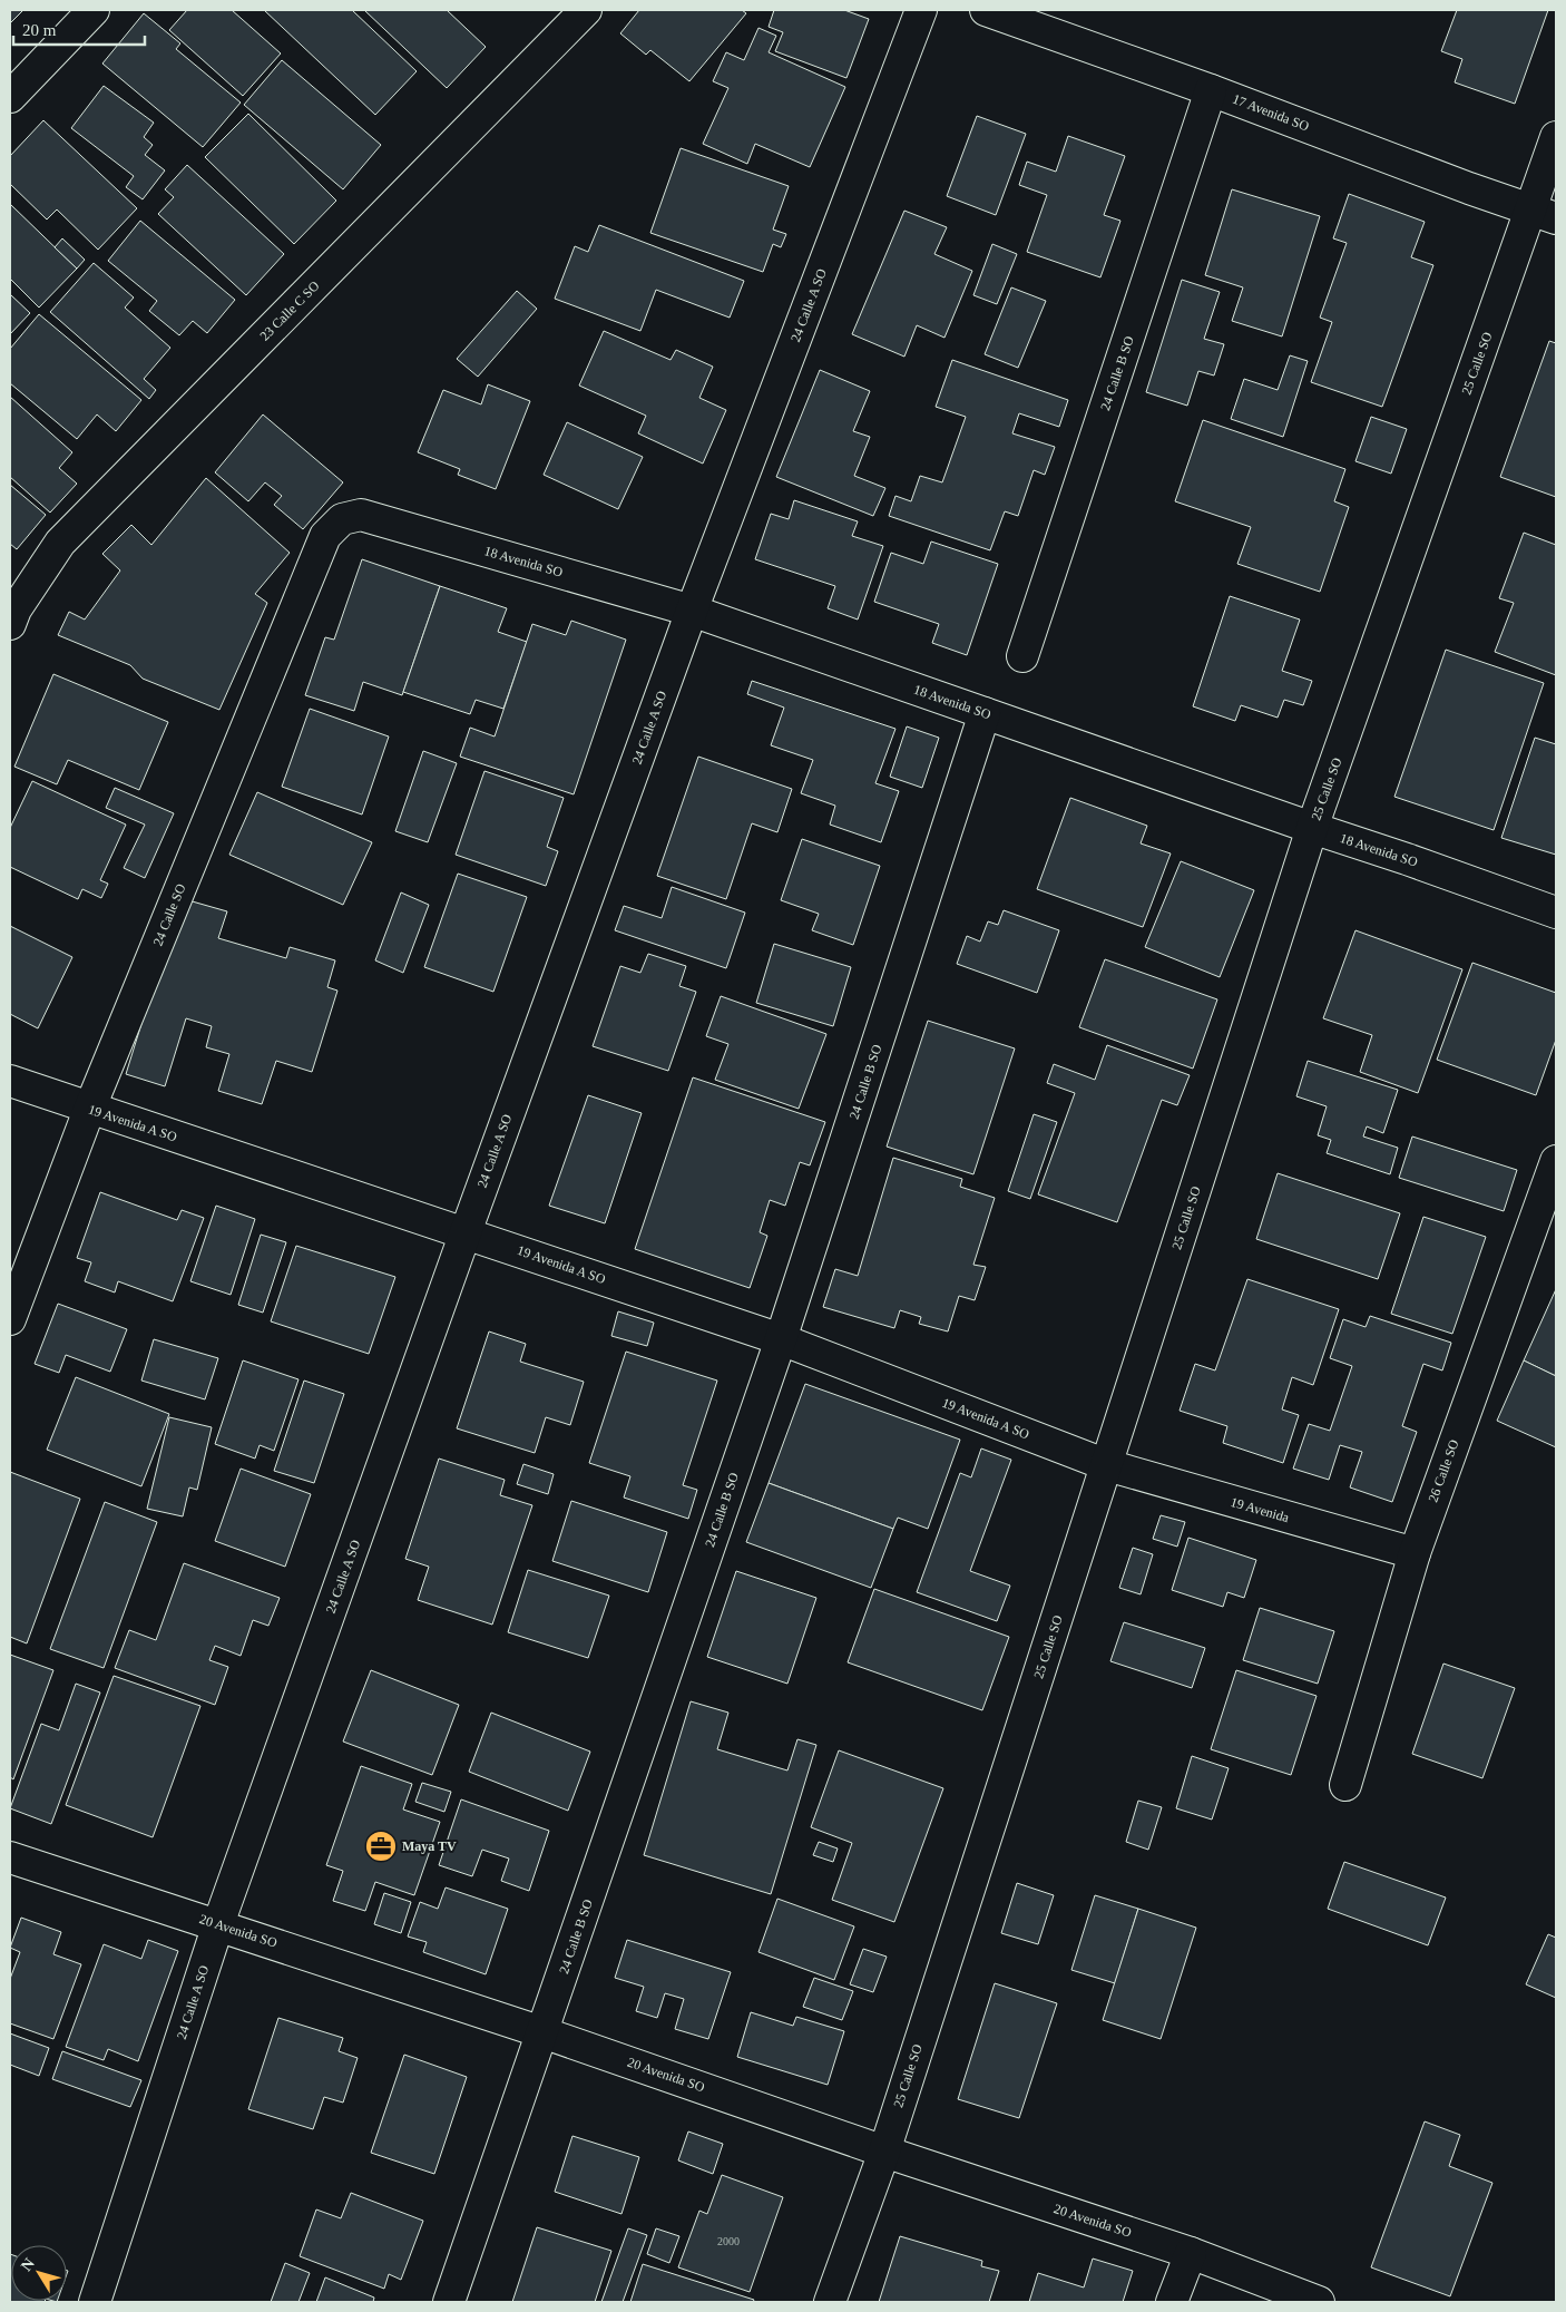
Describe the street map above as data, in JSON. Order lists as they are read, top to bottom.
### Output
{
  "streets": {
    "street": [
      "17 Avenida SO",
      "24 Calle A SO",
      "23 Calle C SO",
      "25 Calle SO",
      "24 Calle B SO",
      "18 Avenida SO",
      "24 Calle SO",
      "19 Avenida A SO",
      "26 Calle SO",
      "19 Avenida",
      "20 Avenida SO"
    ]
  },
  "crossings": [
    ["17 Avenida SO", "25 Calle SO"],
    ["17 Avenida SO", "24 Calle B SO"],
    ["24 Calle A SO", "18 Avenida SO"],
    ["24 Calle A SO", "19 Avenida A SO"],
    ["24 Calle A SO", "20 Avenida SO"],
    ["25 Calle SO", "18 Avenida SO"],
    ["25 Calle SO", "19 Avenida A SO"],
    ["25 Calle SO", "19 Avenida"],
    ["25 Calle SO", "20 Avenida SO"],
    ["24 Calle B SO", "18 Avenida SO"],
    ["24 Calle B SO", "19 Avenida A SO"],
    ["24 Calle B SO", "20 Avenida SO"],
    ["18 Avenida SO", "24 Calle SO"],
    ["24 Calle SO", "19 Avenida A SO"],
    ["19 Avenida A SO", "19 Avenida"],
    ["26 Calle SO", "19 Avenida"]
  ],
  "places": {
    "office": ["Maya TV"]
  },
  "house_numbers": ["2000"],
  "scale_bar": "20 m",
  "north": "top left"
}
